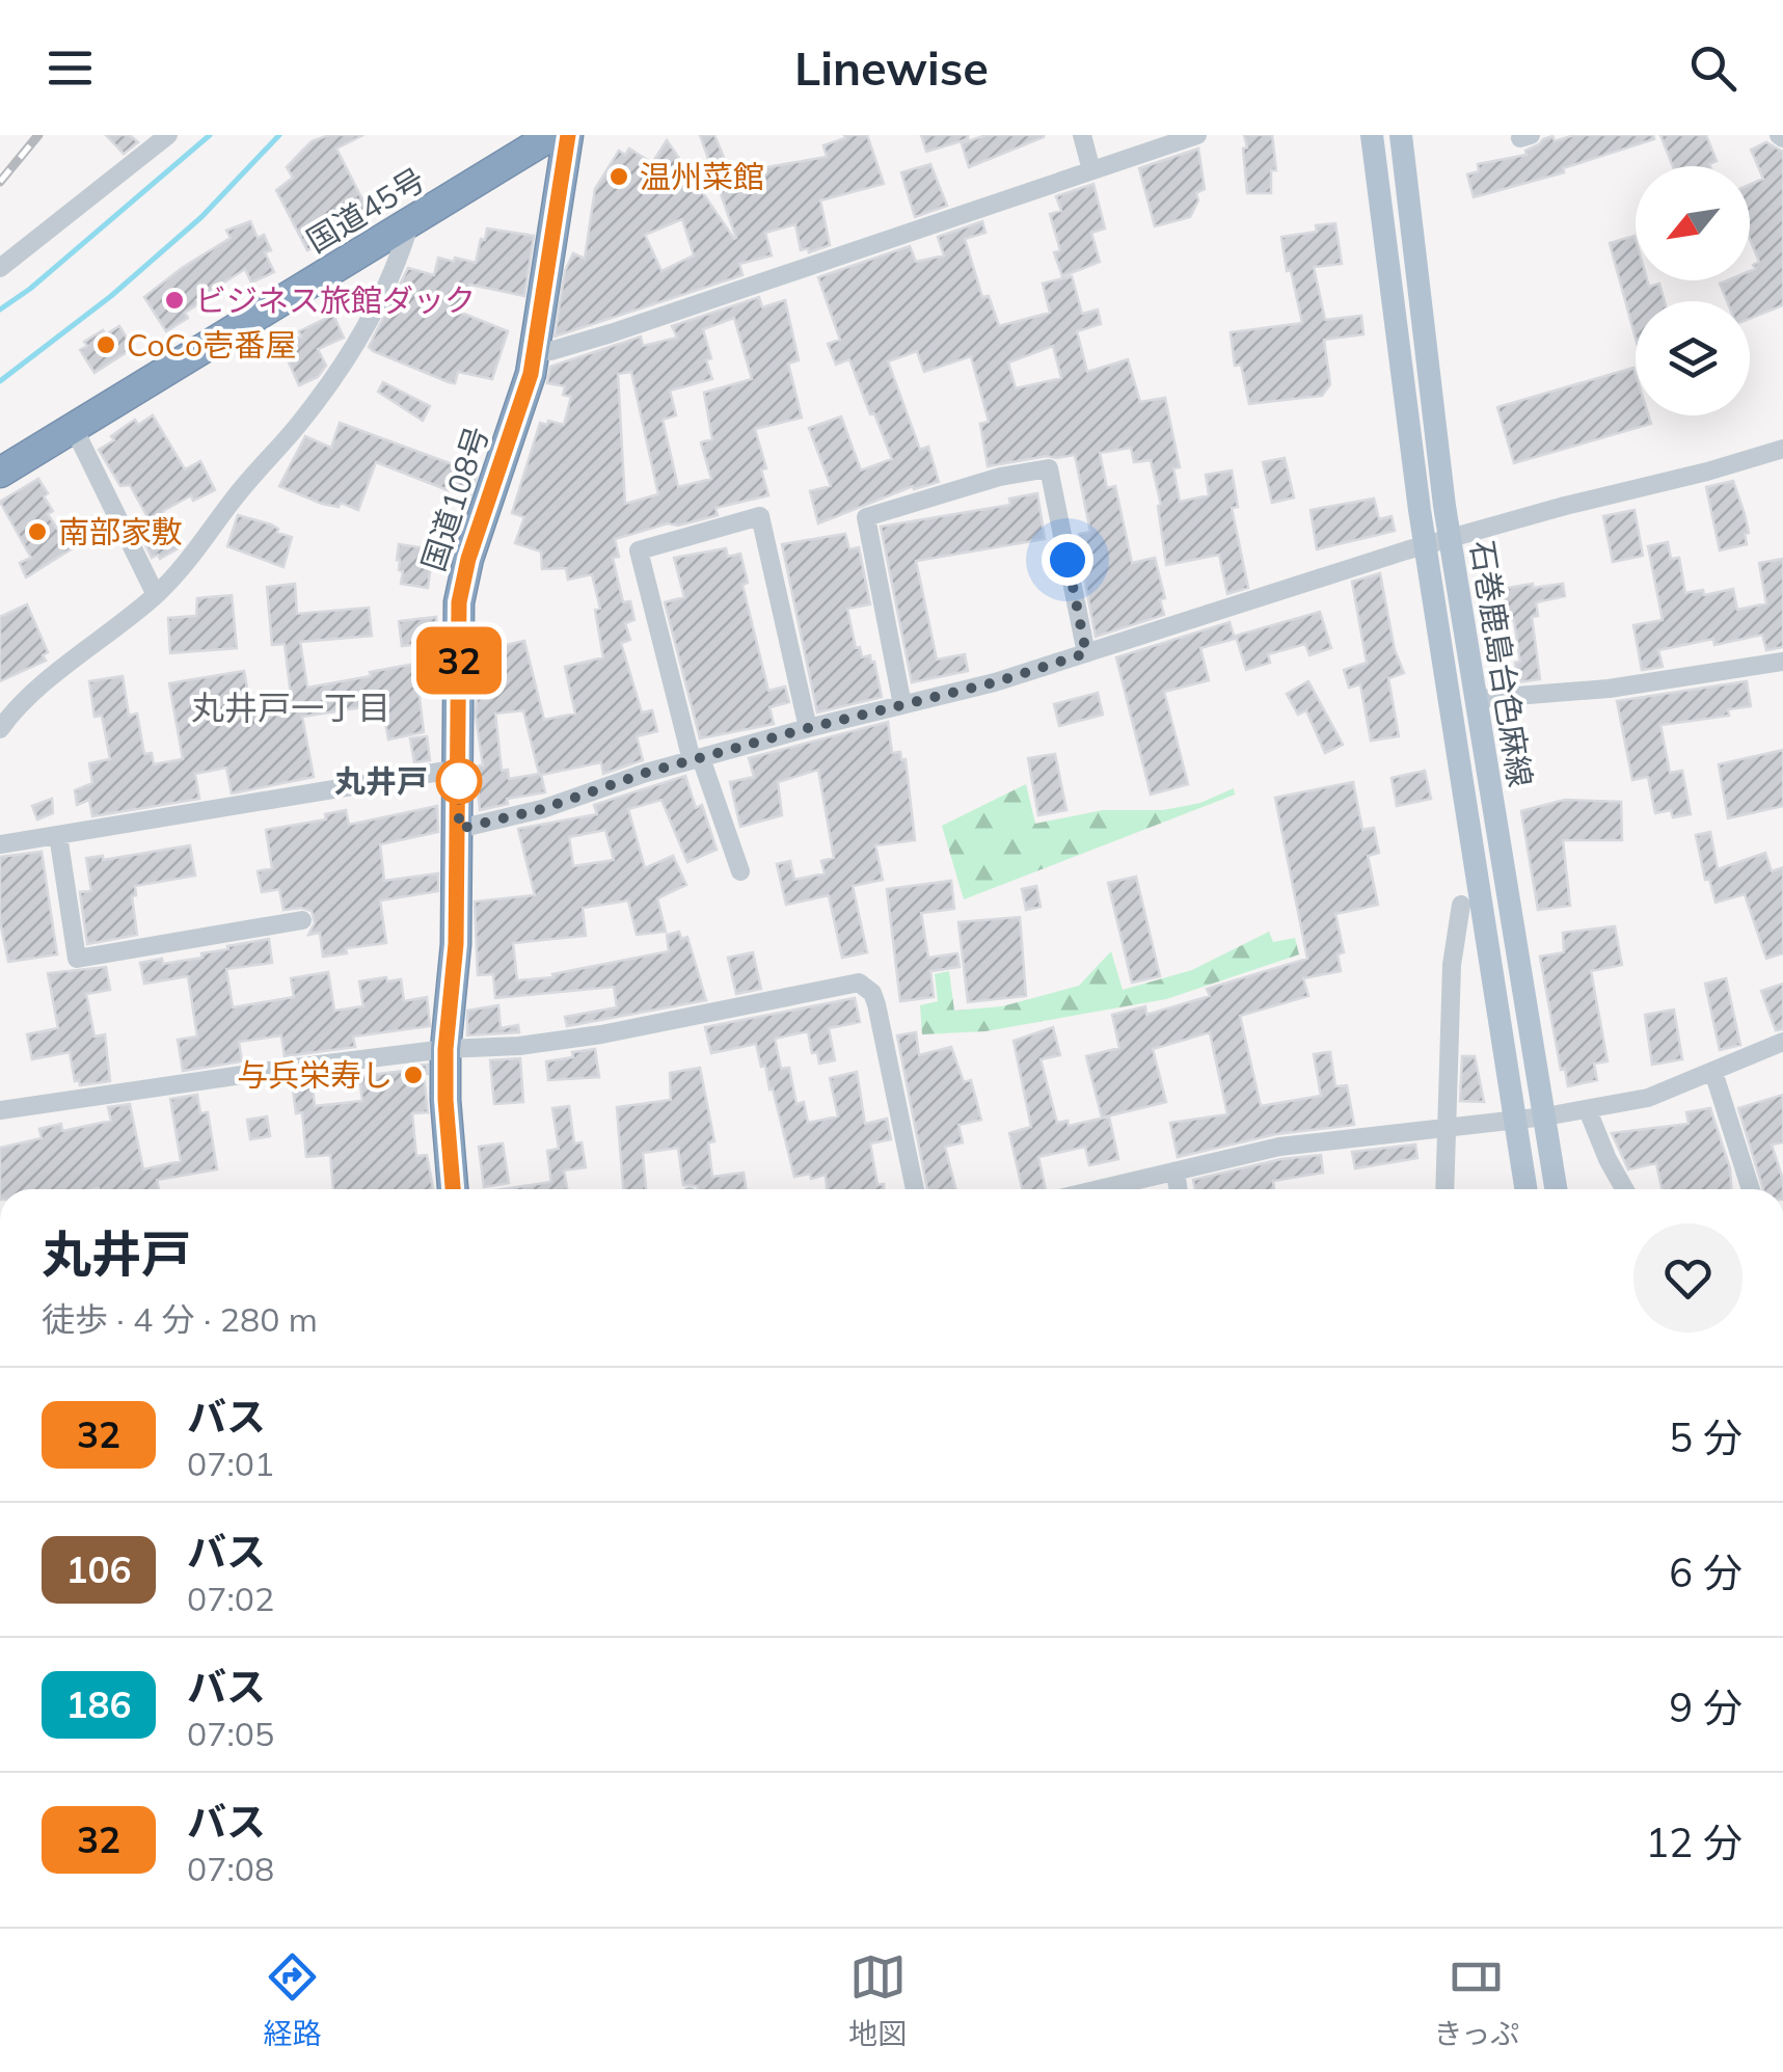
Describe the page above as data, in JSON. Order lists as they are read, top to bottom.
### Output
{
  "streets": {
    "highway": ["国道45号", "国道108号"],
    "main road": ["石巻鹿島台色麻線"]
  },
  "districts": ["丸井戸一丁目"],
  "places": [
    "温州菜館",
    "ビジネス旅館ダック",
    "CoCo壱番屋",
    "南部家敷",
    "丸井戸",
    "与兵栄寿し"
  ],
  "lines": ["bus line 32"],
  "north": "bottom left",
  "page": {
    "header": "Linewise",
    "on_map": "32",
    "heading": ["丸井戸", "徒歩 · 4 分 · 280 m"],
    "list": [
      {
        "mark": "32",
        "name": "バス",
        "note": "07:01",
        "value": "5 分"
      },
      {
        "mark": "106",
        "name": "バス",
        "note": "07:02",
        "value": "6 分"
      },
      {
        "mark": "186",
        "name": "バス",
        "note": "07:05",
        "value": "9 分"
      },
      {
        "mark": "32",
        "name": "バス",
        "note": "07:08",
        "value": "12 分"
      }
    ],
    "tabs": ["経路", "地図", "きっぷ"]
  }
}
